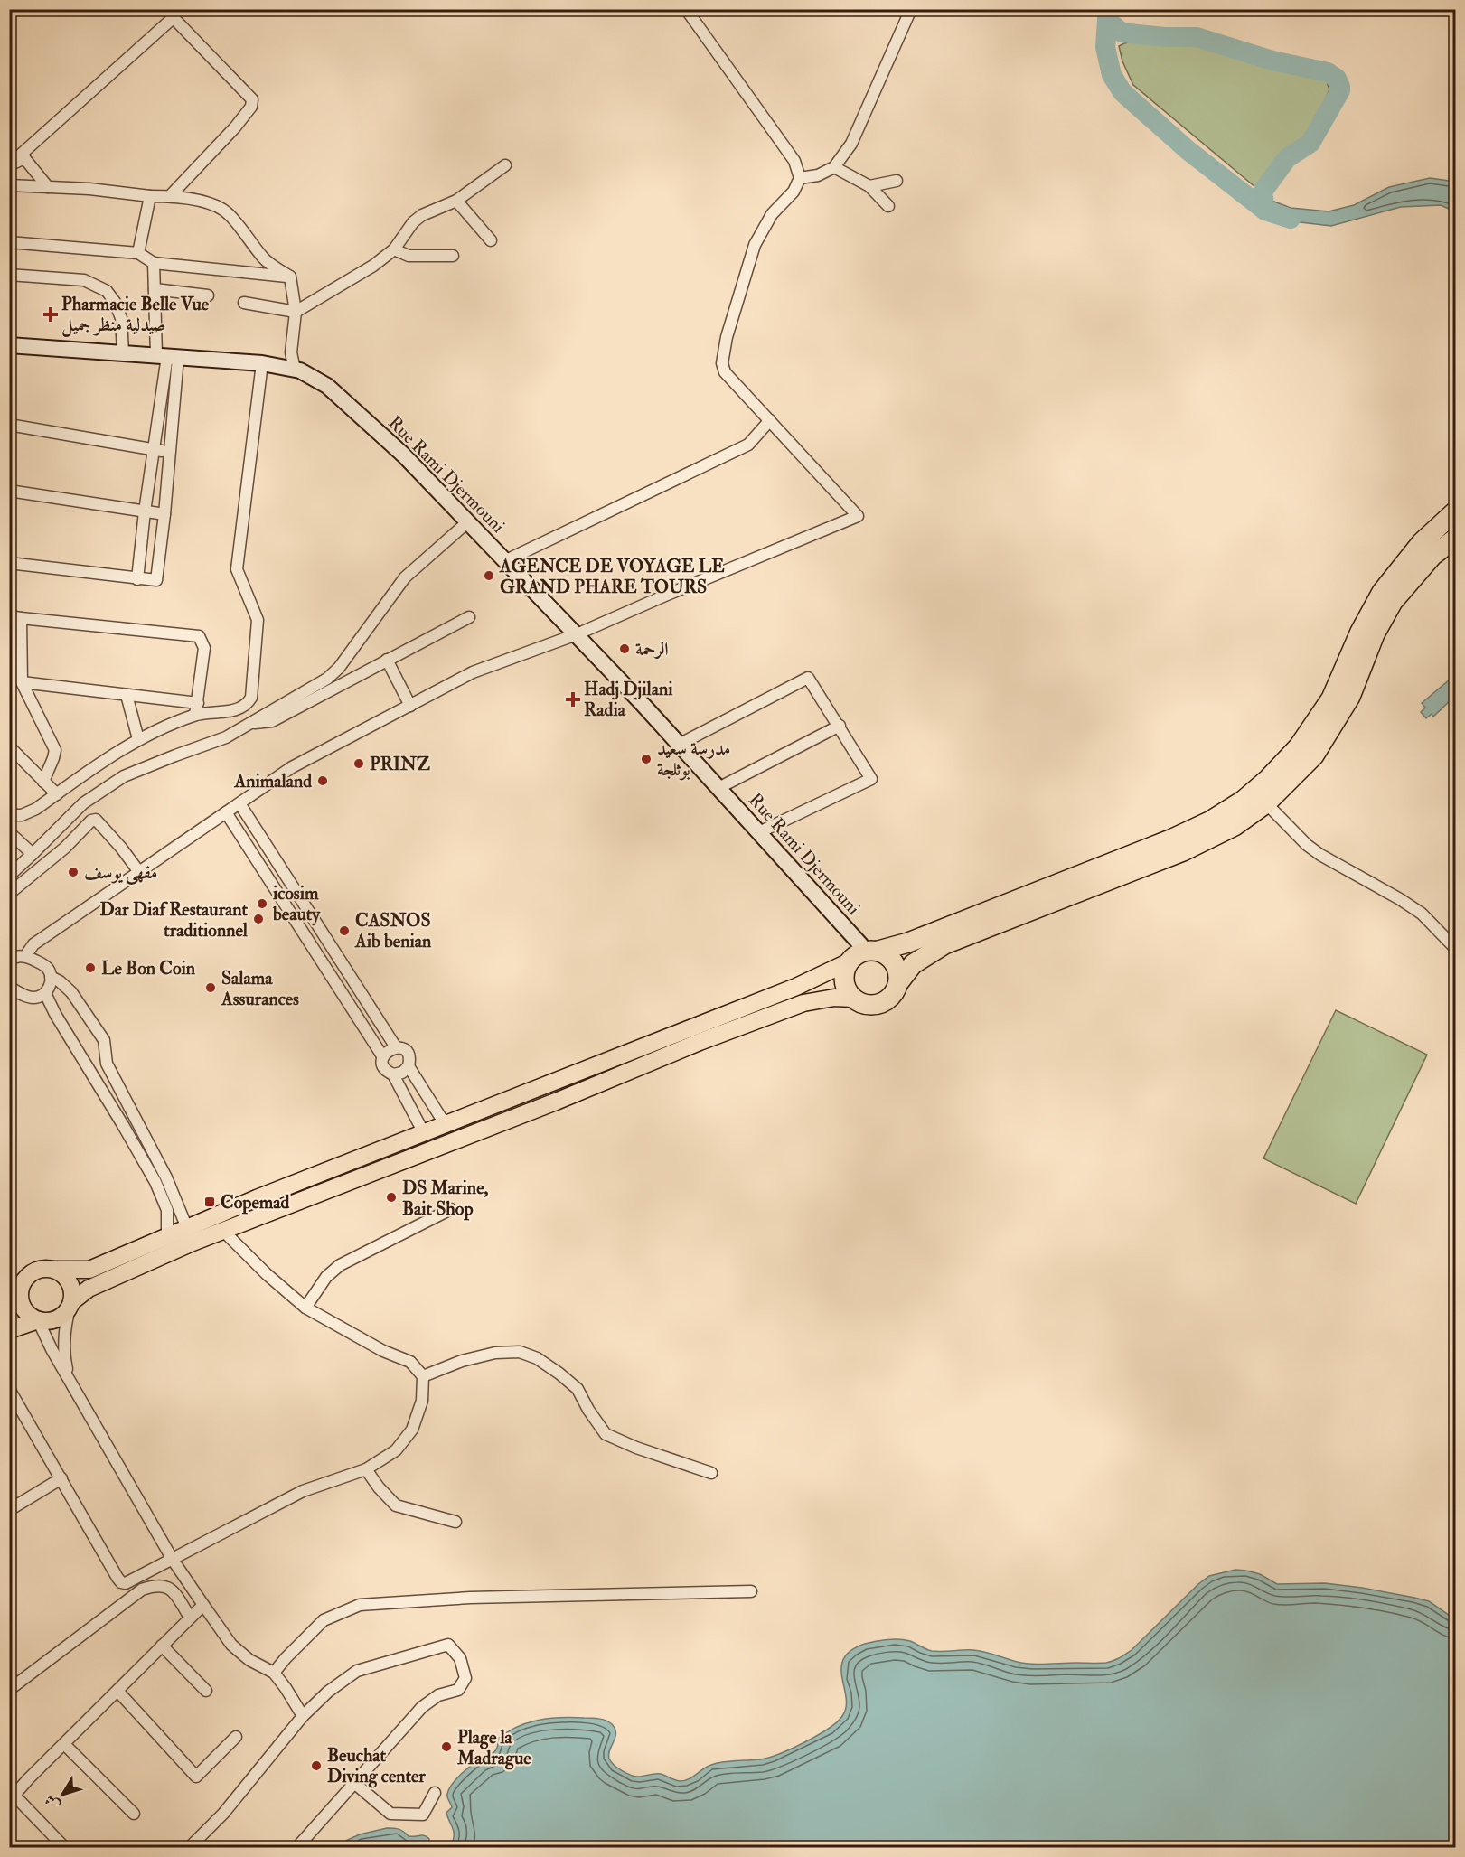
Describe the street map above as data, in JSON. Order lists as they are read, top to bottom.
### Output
{
  "streets": {
    "main road": ["Rue Rami Djermouni"]
  },
  "places": {
    "health": ["Pharmacie Belle Vue صيدلية منظر جميل", "Hadj Djilani Radia"],
    "other": [
      "AGENCE DE VOYAGE LE GRAND PHARE TOURS",
      "الرحمة",
      "مدرسة سعيد بوثلجة",
      "PRINZ",
      "Animaland",
      "مقهى يوسف",
      "icosim beauty",
      "Dar Diaf Restaurant traditionnel",
      "CASNOS Aib benian",
      "Le Bon Coin",
      "Salama Assurances",
      "DS Marine, Bait Shop",
      "Plage la Madrague",
      "Beuchat Diving center"
    ],
    "transit": ["Copemad"]
  },
  "north": "bottom left"
}
